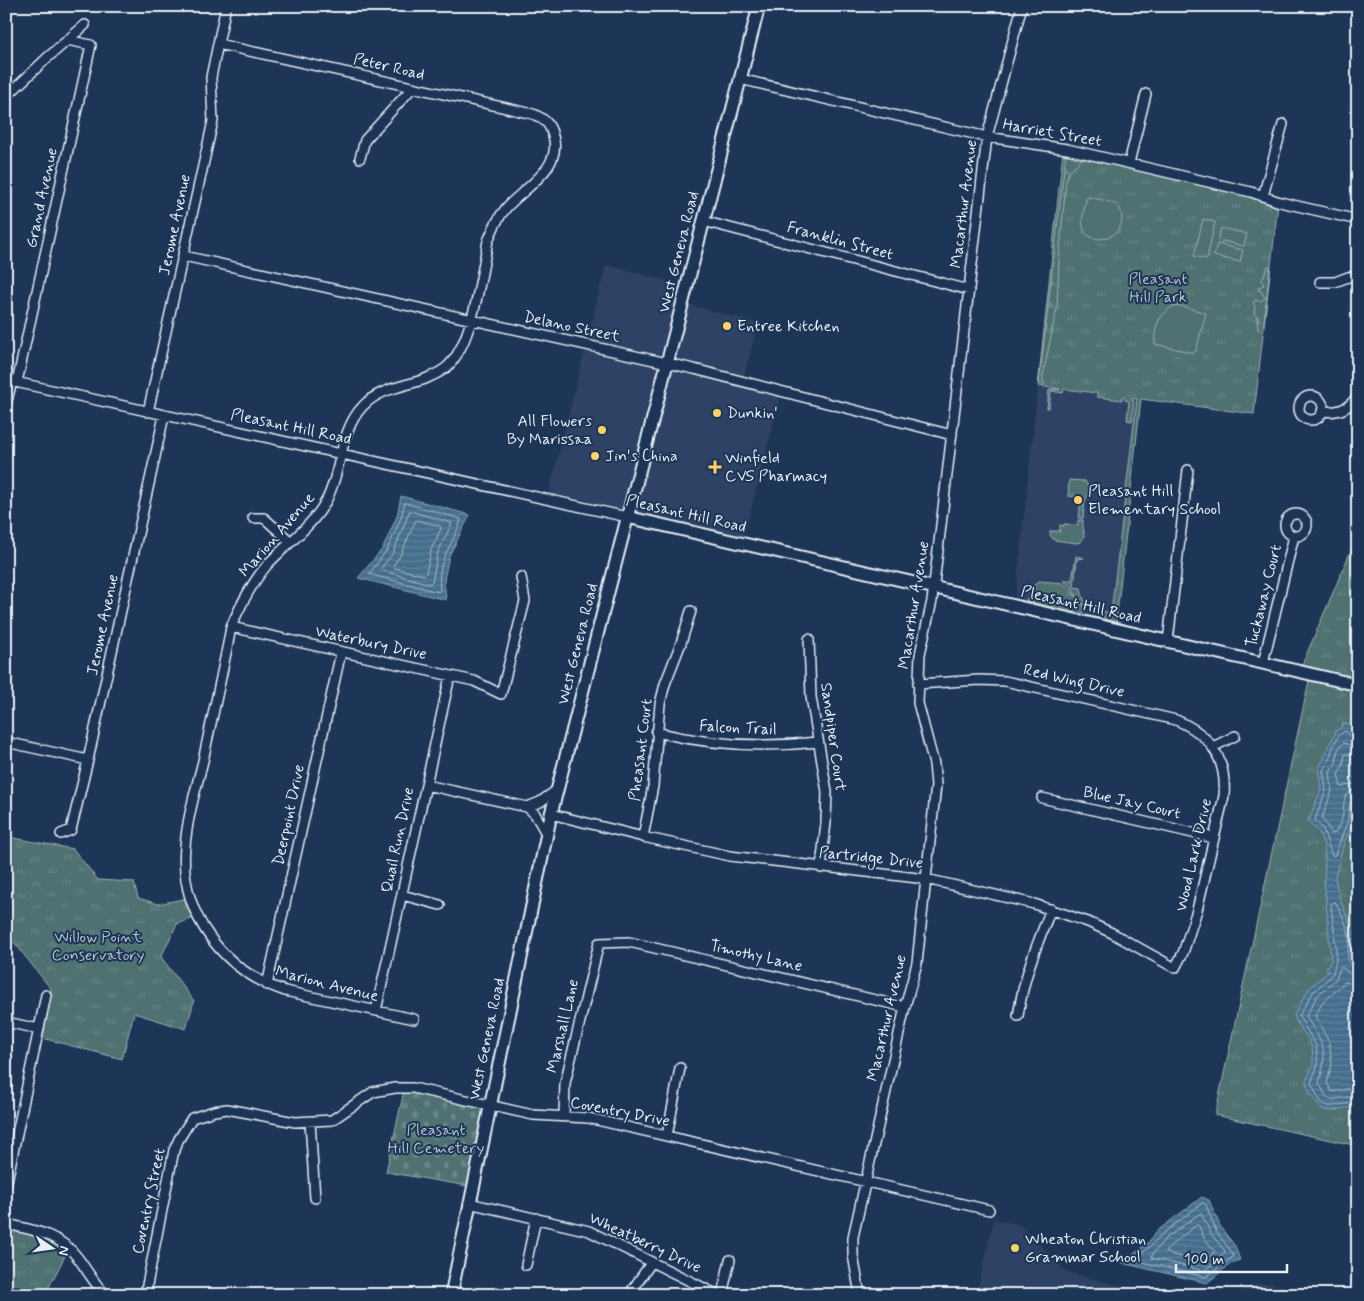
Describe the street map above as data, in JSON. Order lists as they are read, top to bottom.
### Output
{
  "streets": {
    "main road": ["West Geneva Road", "Pleasant Hill Road"],
    "street": [
      "Peter Road",
      "Harriet Street",
      "Grand Avenue",
      "Macarthur Avenue",
      "Jerome Avenue",
      "Franklin Street",
      "Delano Street",
      "Marion Avenue",
      "Tuckaway Court",
      "Waterbury Drive",
      "Red Wing Drive",
      "Falcon Trail",
      "Sandpiper Court",
      "Pheasant Court",
      "Blue Jay Court",
      "Deerpoint Drive",
      "Quail Run Drive",
      "Wood Lark Drive",
      "Partridge Drive",
      "Timothy Lane",
      "Marshall Lane",
      "Coventry Drive",
      "Coventry Street",
      "Wheatberry Drive"
    ]
  },
  "crossings": [
    ["Peter Road", "Jerome Avenue"],
    ["Peter Road", "Marion Avenue"],
    ["Harriet Street", "Macarthur Avenue"],
    ["Harriet Street", "West Geneva Road"],
    ["Grand Avenue", "Pleasant Hill Road"],
    ["Macarthur Avenue", "Franklin Street"],
    ["Macarthur Avenue", "Delano Street"],
    ["Macarthur Avenue", "Pleasant Hill Road"],
    ["Macarthur Avenue", "Red Wing Drive"],
    ["Macarthur Avenue", "Partridge Drive"],
    ["Macarthur Avenue", "Timothy Lane"],
    ["Macarthur Avenue", "Coventry Drive"],
    ["Jerome Avenue", "Delano Street"],
    ["Jerome Avenue", "Pleasant Hill Road"],
    ["Franklin Street", "West Geneva Road"],
    ["West Geneva Road", "Delano Street"],
    ["West Geneva Road", "Pleasant Hill Road"],
    ["West Geneva Road", "Partridge Drive"],
    ["West Geneva Road", "Coventry Drive"],
    ["West Geneva Road", "Wheatberry Drive"],
    ["Delano Street", "Marion Avenue"],
    ["Pleasant Hill Road", "Marion Avenue"],
    ["Pleasant Hill Road", "Tuckaway Court"],
    ["Marion Avenue", "Waterbury Drive"],
    ["Marion Avenue", "Deerpoint Drive"],
    ["Marion Avenue", "Quail Run Drive"],
    ["Waterbury Drive", "Deerpoint Drive"],
    ["Waterbury Drive", "Quail Run Drive"],
    ["Red Wing Drive", "Wood Lark Drive"],
    ["Falcon Trail", "Sandpiper Court"],
    ["Falcon Trail", "Pheasant Court"],
    ["Sandpiper Court", "Partridge Drive"],
    ["Pheasant Court", "Partridge Drive"],
    ["Blue Jay Court", "Wood Lark Drive"],
    ["Wood Lark Drive", "Partridge Drive"],
    ["Timothy Lane", "Marshall Lane"],
    ["Marshall Lane", "Coventry Drive"],
    ["Coventry Drive", "Coventry Street"]
  ],
  "parks": ["Pleasant Hill Park", "Willow Point Conservatory", "Pleasant Hill Cemetery"],
  "places": {
    "other": [
      "Entree Kitchen",
      "Dunkin'",
      "All Flowers By Marissaa",
      "Jin's China",
      "Pleasant Hill Elementary School",
      "Wheaton Christian Grammar School"
    ],
    "health": ["Winfield CVS Pharmacy"]
  },
  "scale_bar": "100 m",
  "north": "right"
}
